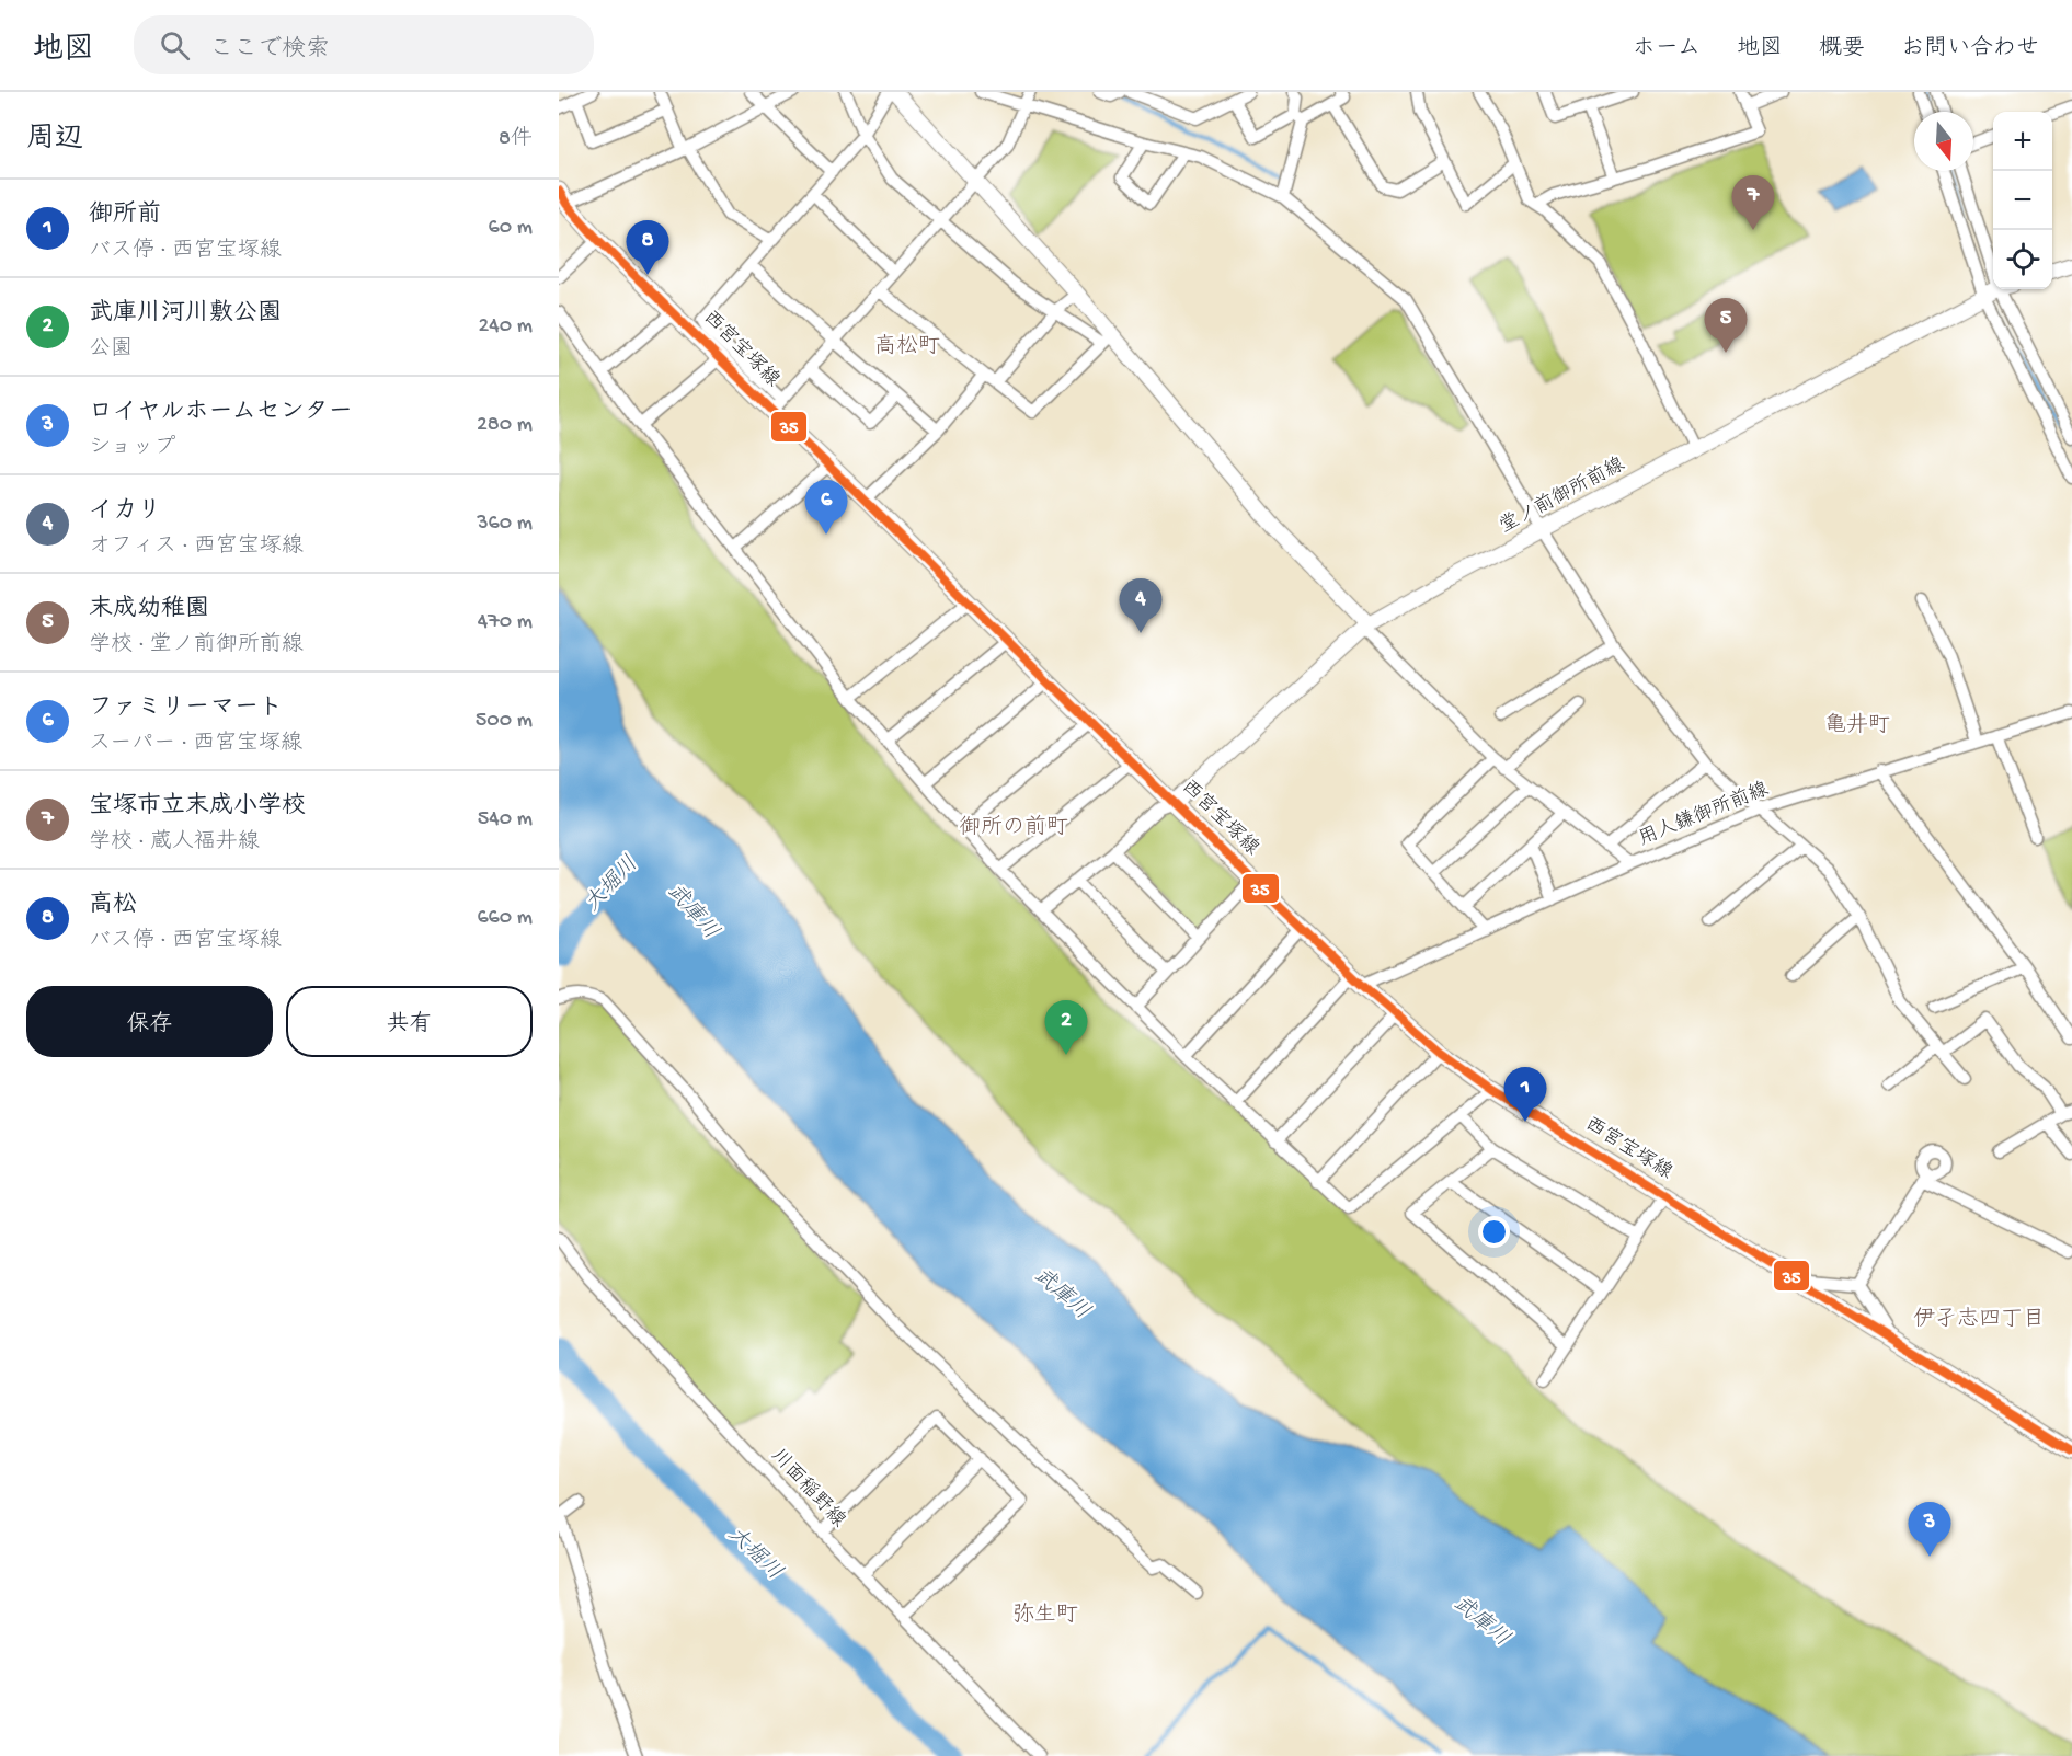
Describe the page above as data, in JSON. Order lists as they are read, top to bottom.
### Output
{
  "streets": {
    "main road": ["西宮宝塚線"],
    "street": ["堂ノ前御所前線", "用人鎌御所前線", "川面稲野線"]
  },
  "crossings": [
    ["西宮宝塚線", "堂ノ前御所前線"],
    ["西宮宝塚線", "用人鎌御所前線"]
  ],
  "districts": [
    "高松町",
    "亀井町",
    "御所の前町",
    "伊孑志四丁目",
    "弥生町"
  ],
  "water": ["大堀川", "武庫川"],
  "lines": ["transit line 35"],
  "north": "bottom",
  "page": {
    "header": "地図",
    "search": "ここで検索",
    "nav": [
      "ホーム",
      "地図",
      "概要",
      "お問い合わせ"
    ],
    "heading": ["周辺", "8件"],
    "map_buttons": ["+", "−"],
    "pins": [
      "7",
      "8",
      "5",
      "6",
      "4",
      "2",
      "1",
      "3"
    ],
    "list": [
      {
        "mark": "1",
        "name": "御所前",
        "note": "バス停 · 西宮宝塚線",
        "value": "60 m"
      },
      {
        "mark": "2",
        "name": "武庫川河川敷公園",
        "note": "公園",
        "value": "240 m"
      },
      {
        "mark": "3",
        "name": "ロイヤルホームセンター",
        "note": "ショップ",
        "value": "280 m"
      },
      {
        "mark": "4",
        "name": "イカリ",
        "note": "オフィス · 西宮宝塚線",
        "value": "360 m"
      },
      {
        "mark": "5",
        "name": "末成幼稚園",
        "note": "学校 · 堂ノ前御所前線",
        "value": "470 m"
      },
      {
        "mark": "6",
        "name": "ファミリーマート",
        "note": "スーパー · 西宮宝塚線",
        "value": "500 m"
      },
      {
        "mark": "7",
        "name": "宝塚市立末成小学校",
        "note": "学校 · 蔵人福井線",
        "value": "540 m"
      },
      {
        "mark": "8",
        "name": "高松",
        "note": "バス停 · 西宮宝塚線",
        "value": "660 m"
      }
    ],
    "buttons": ["保存", "共有"]
  }
}
